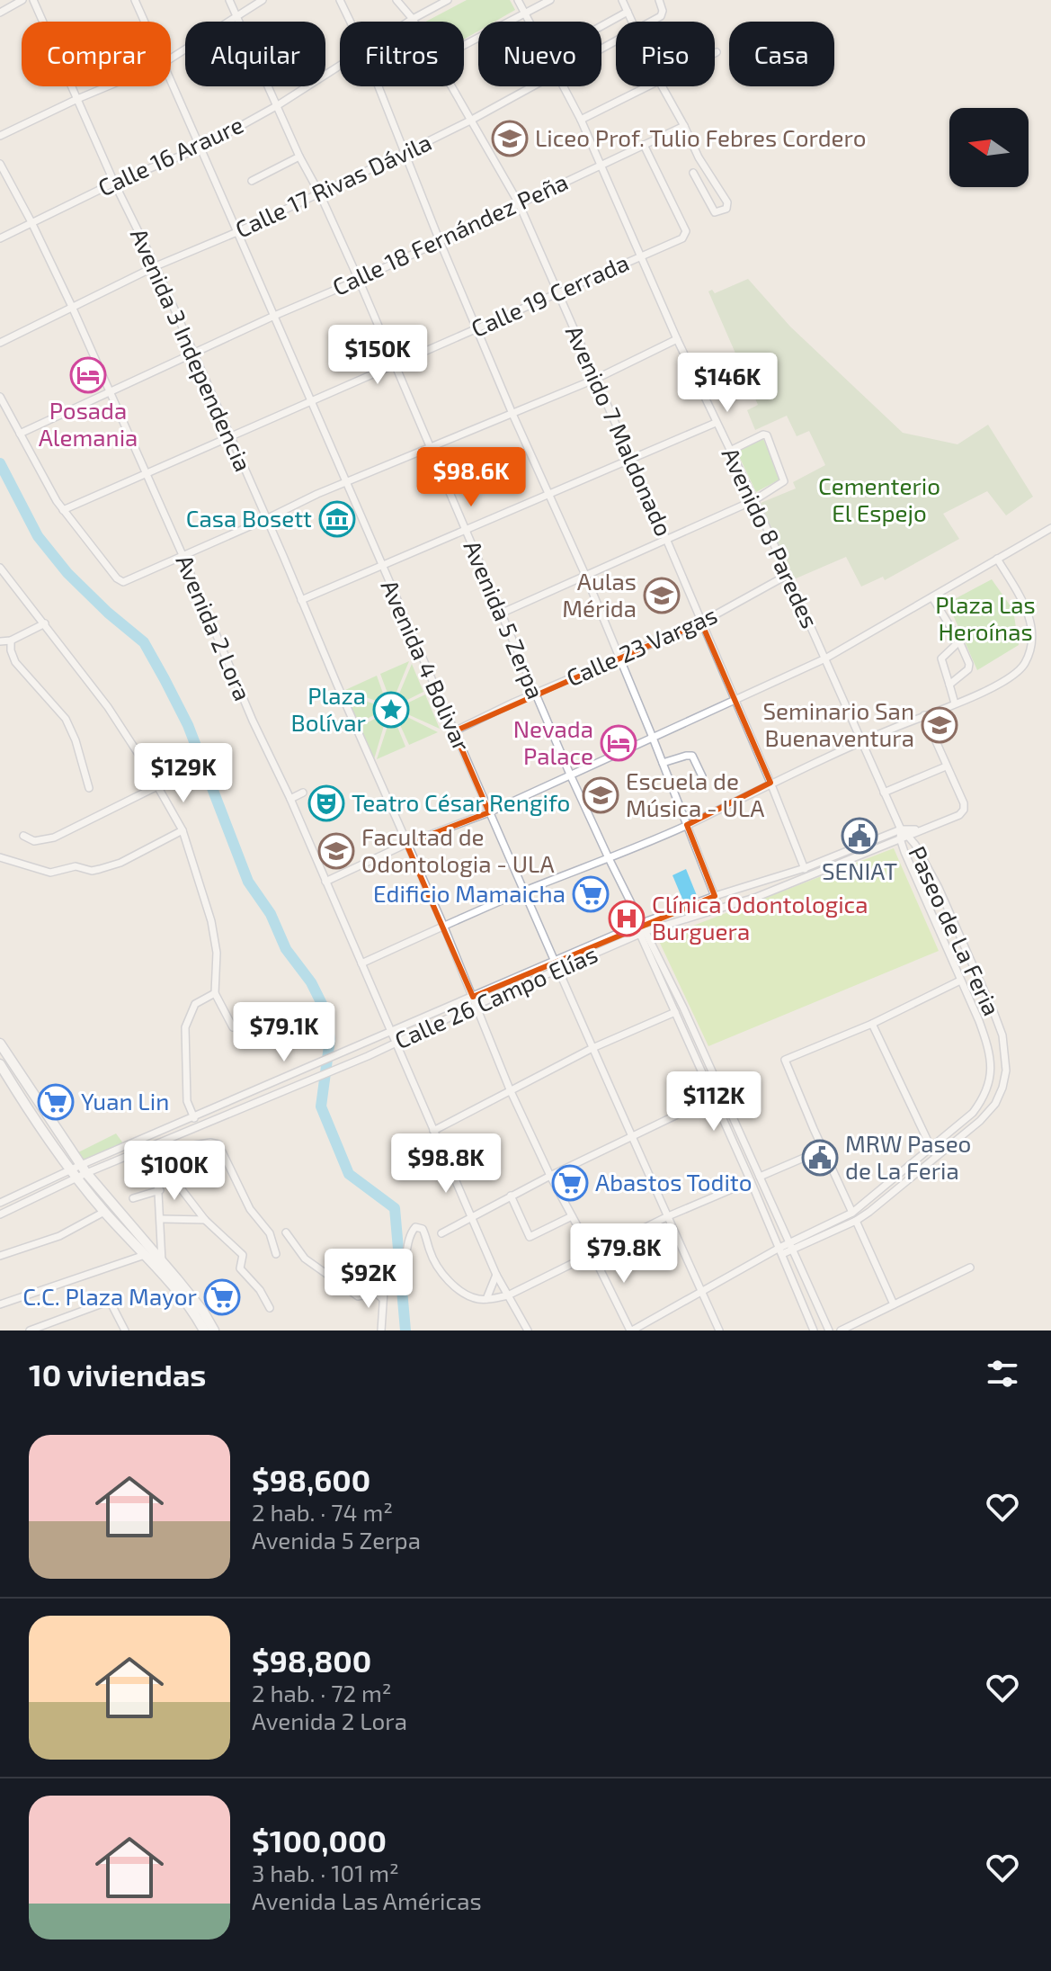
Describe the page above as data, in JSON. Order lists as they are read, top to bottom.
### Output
{
  "streets": {
    "street": [
      "Calle 16 Araure",
      "Calle 17 Rivas Dávila",
      "Calle 18 Fernández Peña",
      "Calle 19 Cerrada",
      "Avenida 3 Independencia",
      "Avenido 7 Maldonado",
      "Avenido 8 Paredes",
      "Avenida 5 Zerpa",
      "Avenida 2 Lora",
      "Calle 23 Vargas",
      "Avenida 4 Bolivar",
      "Paseo de La Feria",
      "Calle 26 Campo Elías"
    ]
  },
  "crossings": [
    ["Calle 16 Araure", "Avenida 3 Independencia"],
    ["Calle 16 Araure", "Avenido 7 Maldonado"],
    ["Calle 16 Araure", "Avenida 5 Zerpa"],
    ["Calle 16 Araure", "Avenida 2 Lora"],
    ["Calle 16 Araure", "Avenida 4 Bolivar"],
    ["Calle 17 Rivas Dávila", "Avenida 3 Independencia"],
    ["Calle 17 Rivas Dávila", "Avenido 7 Maldonado"],
    ["Calle 17 Rivas Dávila", "Avenida 5 Zerpa"],
    ["Calle 17 Rivas Dávila", "Avenida 2 Lora"],
    ["Calle 17 Rivas Dávila", "Avenida 4 Bolivar"],
    ["Calle 18 Fernández Peña", "Calle 19 Cerrada"],
    ["Calle 18 Fernández Peña", "Avenida 3 Independencia"],
    ["Calle 18 Fernández Peña", "Avenido 7 Maldonado"],
    ["Calle 18 Fernández Peña", "Avenido 8 Paredes"],
    ["Calle 18 Fernández Peña", "Avenida 5 Zerpa"],
    ["Calle 18 Fernández Peña", "Avenida 2 Lora"],
    ["Calle 18 Fernández Peña", "Avenida 4 Bolivar"],
    ["Calle 19 Cerrada", "Avenida 3 Independencia"],
    ["Calle 19 Cerrada", "Avenido 7 Maldonado"],
    ["Calle 19 Cerrada", "Avenido 8 Paredes"],
    ["Calle 19 Cerrada", "Avenida 5 Zerpa"],
    ["Calle 19 Cerrada", "Avenida 2 Lora"],
    ["Calle 19 Cerrada", "Avenida 4 Bolivar"],
    ["Avenida 3 Independencia", "Calle 26 Campo Elías"],
    ["Avenido 7 Maldonado", "Calle 23 Vargas"],
    ["Avenido 7 Maldonado", "Calle 26 Campo Elías"],
    ["Avenido 8 Paredes", "Calle 23 Vargas"],
    ["Avenido 8 Paredes", "Paseo de La Feria"],
    ["Avenido 8 Paredes", "Calle 26 Campo Elías"],
    ["Avenida 5 Zerpa", "Calle 23 Vargas"],
    ["Avenida 5 Zerpa", "Calle 26 Campo Elías"],
    ["Avenida 2 Lora", "Calle 26 Campo Elías"],
    ["Calle 23 Vargas", "Avenida 4 Bolivar"],
    ["Avenida 4 Bolivar", "Calle 26 Campo Elías"],
    ["Paseo de La Feria", "Calle 26 Campo Elías"]
  ],
  "parks": ["Cementerio El Espejo", "Plaza Las Heroínas"],
  "places": {
    "school or university": [
      "Liceo Prof. Tulio Febres Cordero",
      "Aulas Mérida",
      "Seminario San Buenaventura",
      "Escuela de Música - ULA",
      "Facultad de Odontologia - ULA"
    ],
    "hotel": ["Posada Alemania", "Nevada Palace"],
    "museum": ["Casa Bosett"],
    "place": ["Plaza Bolívar"],
    "theatre": ["Teatro César Rengifo"],
    "public building": ["SENIAT", "MRW Paseo de La Feria"],
    "supermarket": [
      "Edificio Mamaicha",
      "Yuan Lin",
      "Abastos Todito",
      "C.C. Plaza Mayor"
    ],
    "hospital": ["Clínica Odontologica Burguera"]
  },
  "north": "left",
  "page": {
    "chip": [
      "Comprar",
      "Alquilar",
      "Filtros",
      "Nuevo",
      "Piso",
      "Casa"
    ],
    "price": [
      "$150K",
      "$146K",
      "$98.6K",
      "$129K",
      "$79.1K",
      "$112K",
      "$98.8K",
      "$100K",
      "$79.8K",
      "$92K"
    ],
    "heading": "10 viviendas",
    "list": [
      {
        "name": "$98,600",
        "note": "2 hab. · 74 m² · Avenida 5 Zerpa"
      },
      {
        "name": "$98,800",
        "note": "2 hab. · 72 m² · Avenida 2 Lora"
      },
      {
        "name": "$100,000",
        "note": "3 hab. · 101 m² · Avenida Las Américas"
      }
    ]
  }
}
